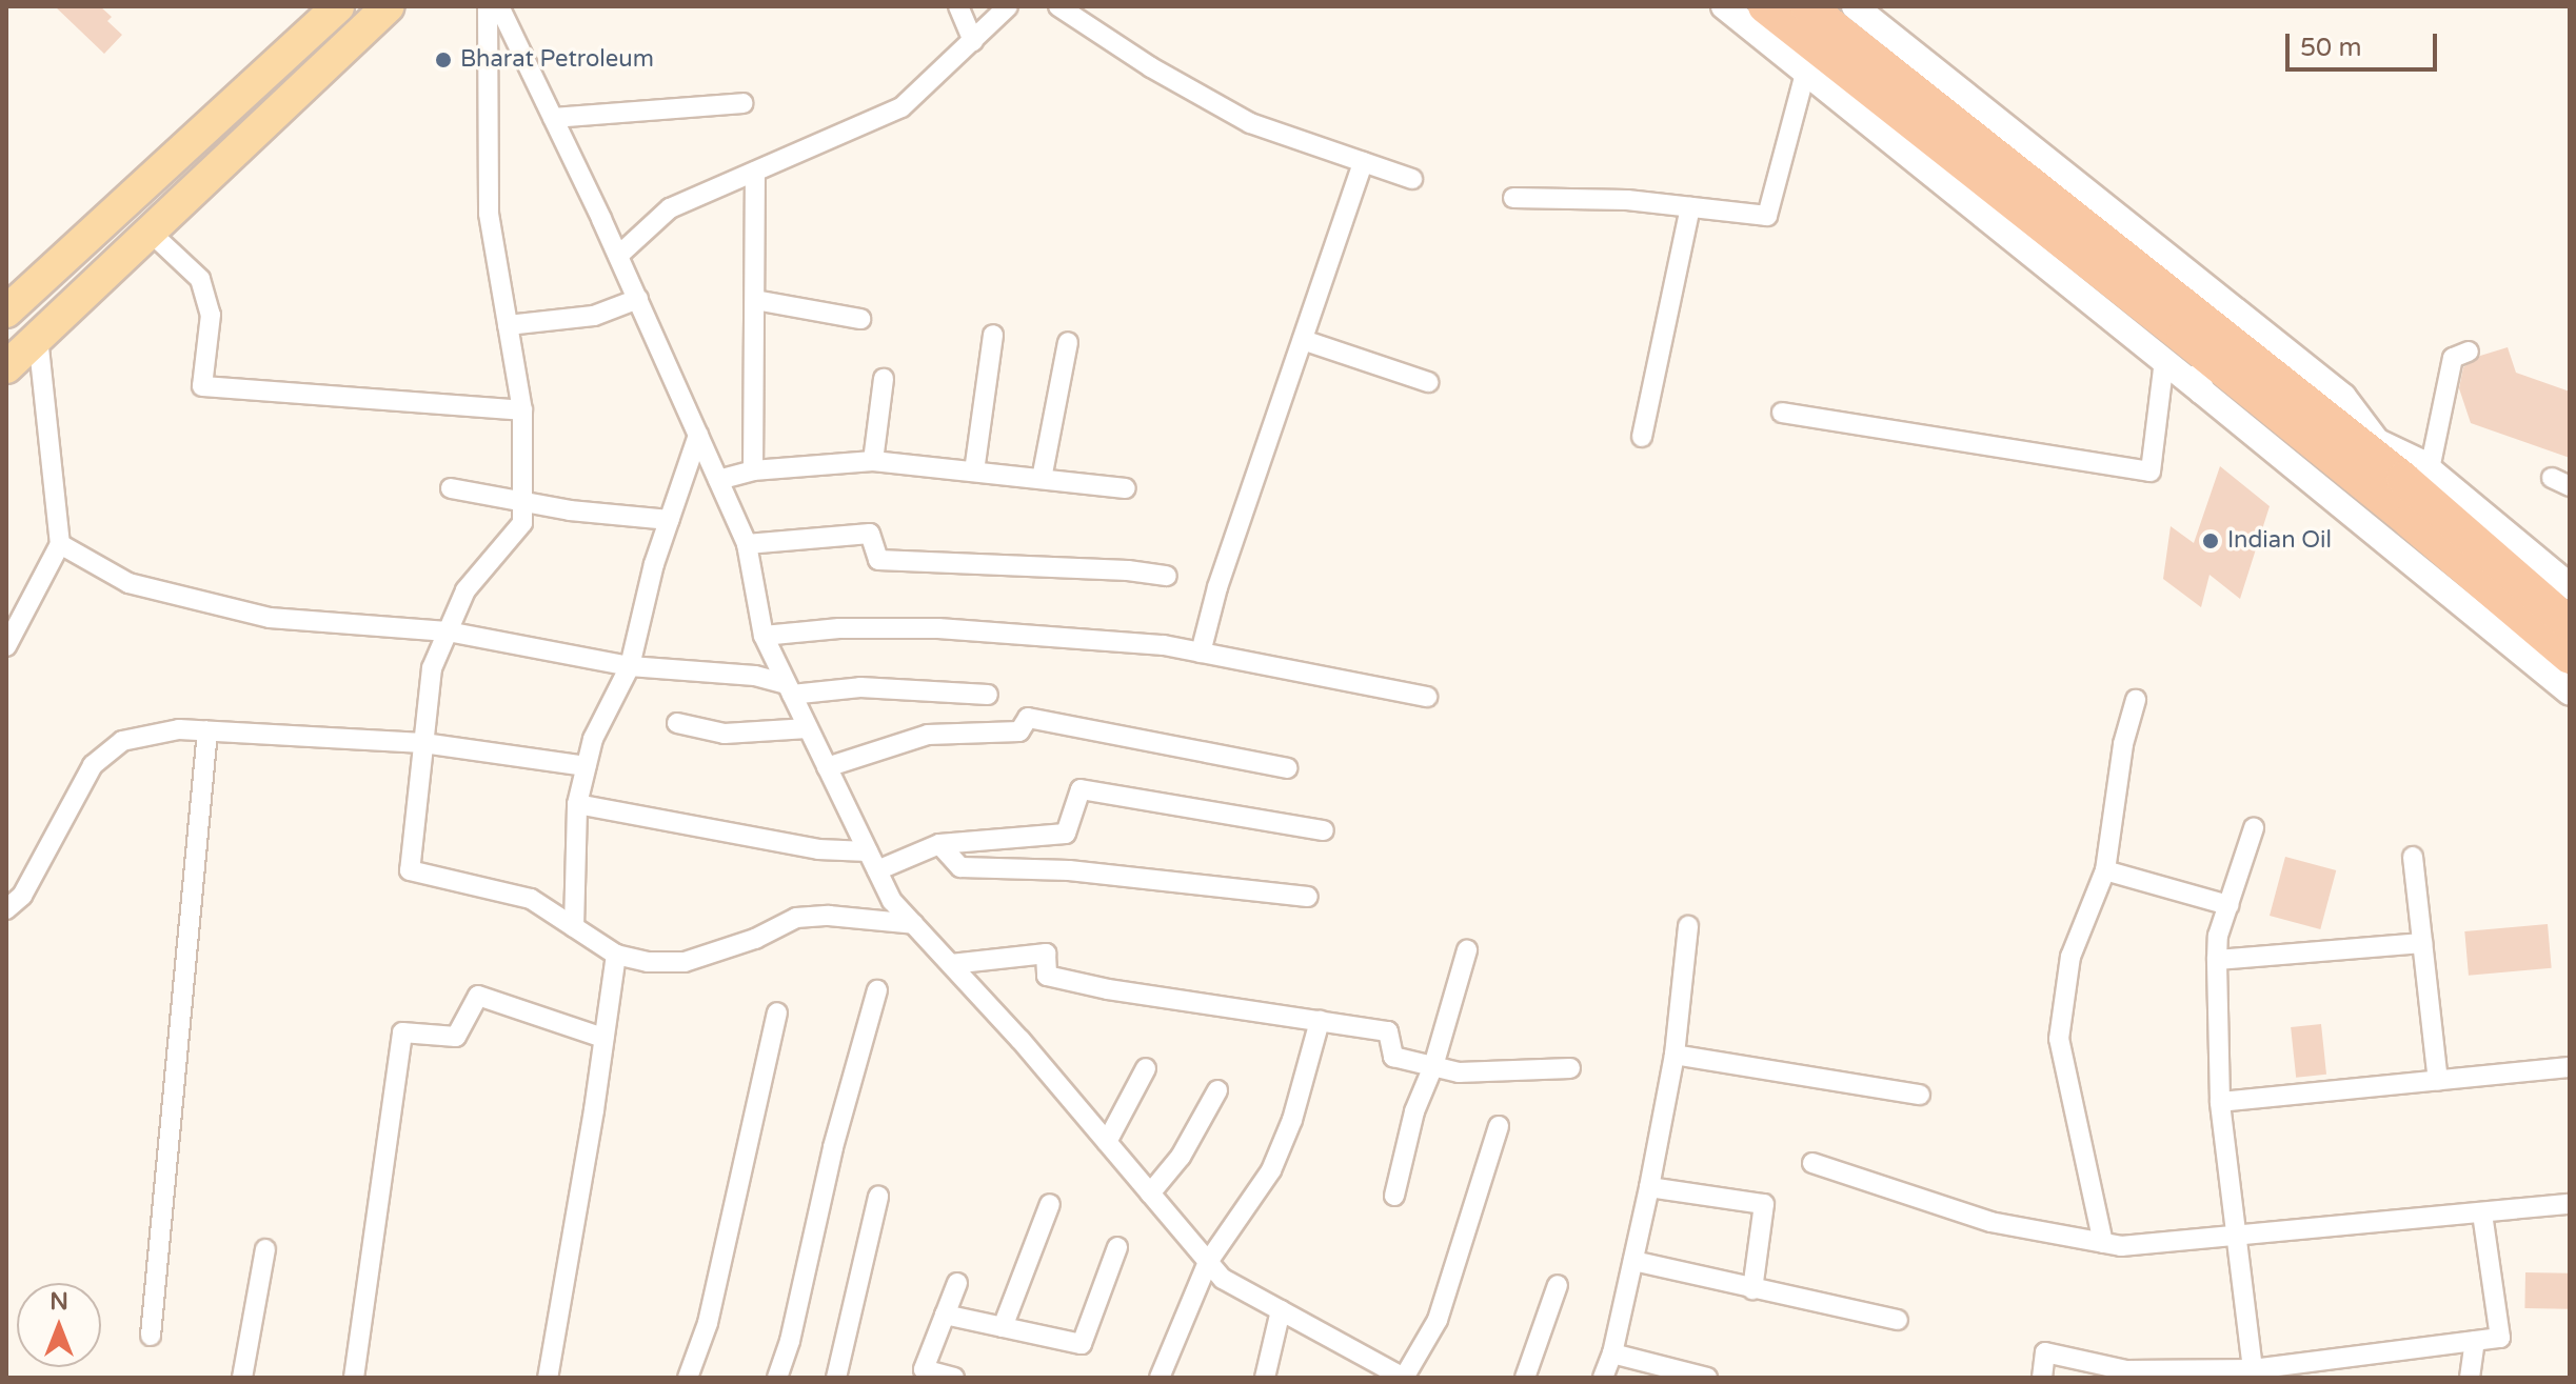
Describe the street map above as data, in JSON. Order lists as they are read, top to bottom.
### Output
{
  "places": ["Bharat Petroleum", "Indian Oil"],
  "scale_bar": "50 m",
  "north": "top"
}
